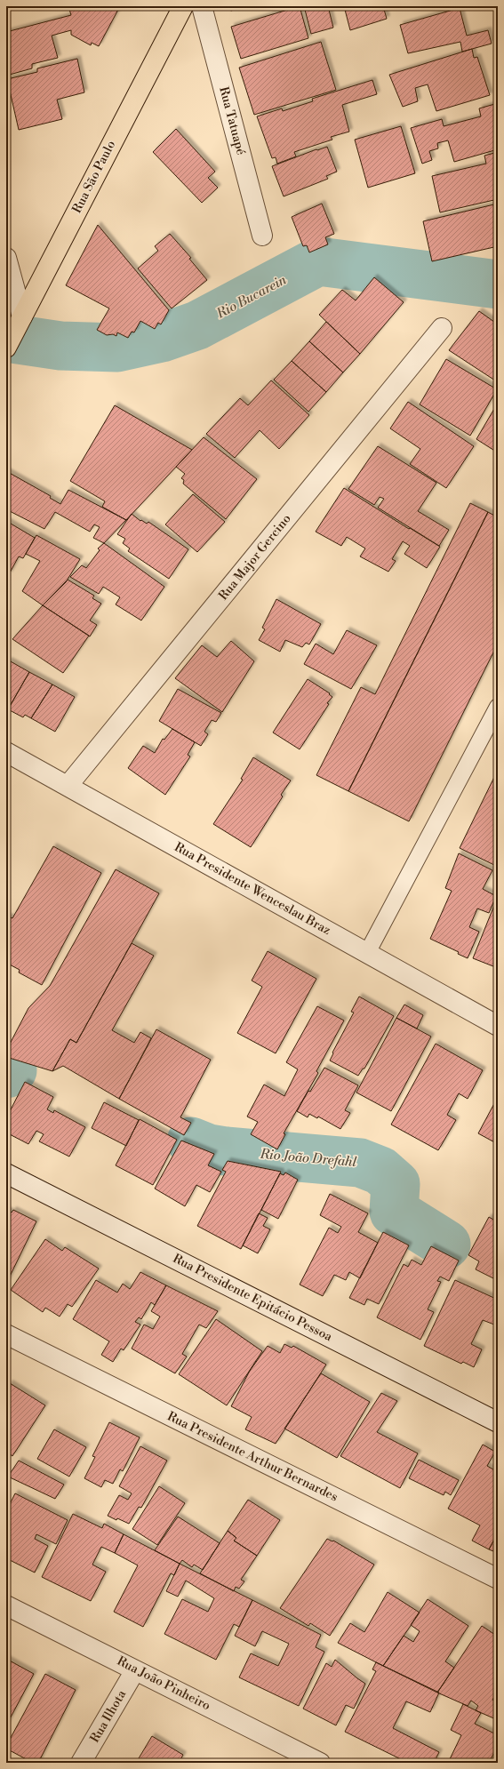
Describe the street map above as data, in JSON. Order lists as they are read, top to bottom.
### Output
{
  "streets": {
    "main road": ["Rua São Paulo"],
    "street": [
      "Rua Tatuapé",
      "Rua Major Gercino",
      "Rua Presidente Wenceslau Braz",
      "Rua Presidente Epitácio Pessoa",
      "Rua Presidente Arthur Bernardes",
      "Rua João Pinheiro",
      "Rua Ilhota"
    ]
  },
  "crossings": [
    ["Rua Major Gercino", "Rua Presidente Wenceslau Braz"],
    ["Rua João Pinheiro", "Rua Ilhota"]
  ],
  "water": ["Rio Bucarein", "Rio João Drefahl"]
}
